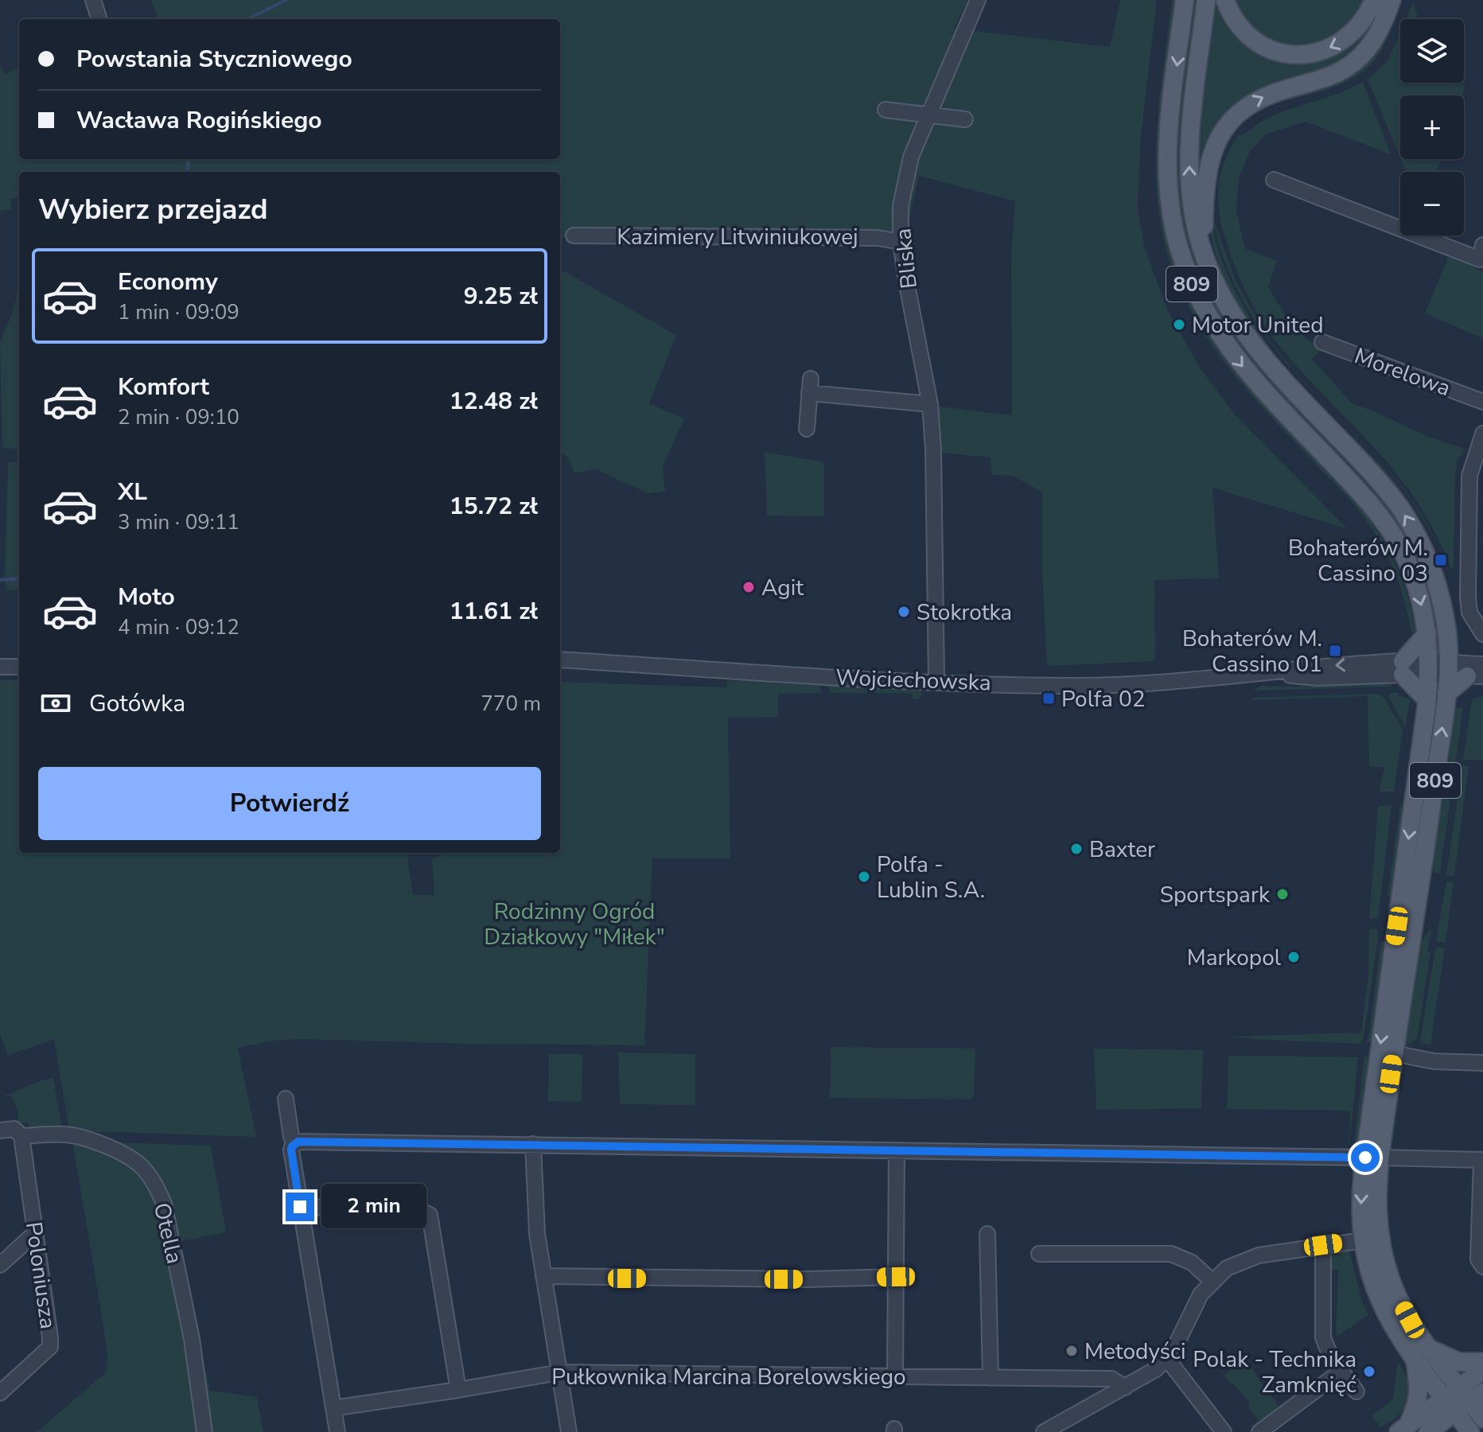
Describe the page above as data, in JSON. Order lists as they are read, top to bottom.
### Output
{
  "streets": {
    "main road": ["809"],
    "street": [
      "Kazimiery Litwiniukowej",
      "Bliska",
      "Morelowa",
      "Wojciechowska",
      "Otella",
      "Poloniusza",
      "Pułkownika Marcina Borelowskiego"
    ]
  },
  "crossings": [
    ["Kazimiery Litwiniukowej", "Bliska"],
    ["Bliska", "Wojciechowska"],
    ["809", "Wojciechowska"],
    ["Otella", "Poloniusza"]
  ],
  "parks": ["Rodzinny Ogród Działkowy \"Miłek\""],
  "places": {
    "other": [
      "Motor United",
      "Agit",
      "Stokrotka",
      "Baxter",
      "Polfa - Lublin S.A.",
      "Sportspark",
      "Markopol",
      "Metodyści",
      "Polak - Technika Zamknięć"
    ],
    "transit": ["Bohaterów M. Cassino 03", "Bohaterów M. Cassino 01", "Polfa 02"]
  },
  "page": {
    "map_buttons": ["+", "−"],
    "banner": ["Powstania Styczniowego", "Wacława Rogińskiego"],
    "heading": "Wybierz przejazd",
    "list": [
      {
        "name": "Economy",
        "note": "1 min · 09:09",
        "value": "9.25 zł"
      },
      {
        "name": "Komfort",
        "note": "2 min · 09:10",
        "value": "12.48 zł"
      },
      {
        "name": "XL",
        "note": "3 min · 09:11",
        "value": "15.72 zł"
      },
      {
        "name": "Moto",
        "note": "4 min · 09:12",
        "value": "11.61 zł"
      }
    ],
    "pay": ["Gotówka", "770 m"],
    "buttons": "Potwierdź",
    "bubble": "2 min"
  }
}
